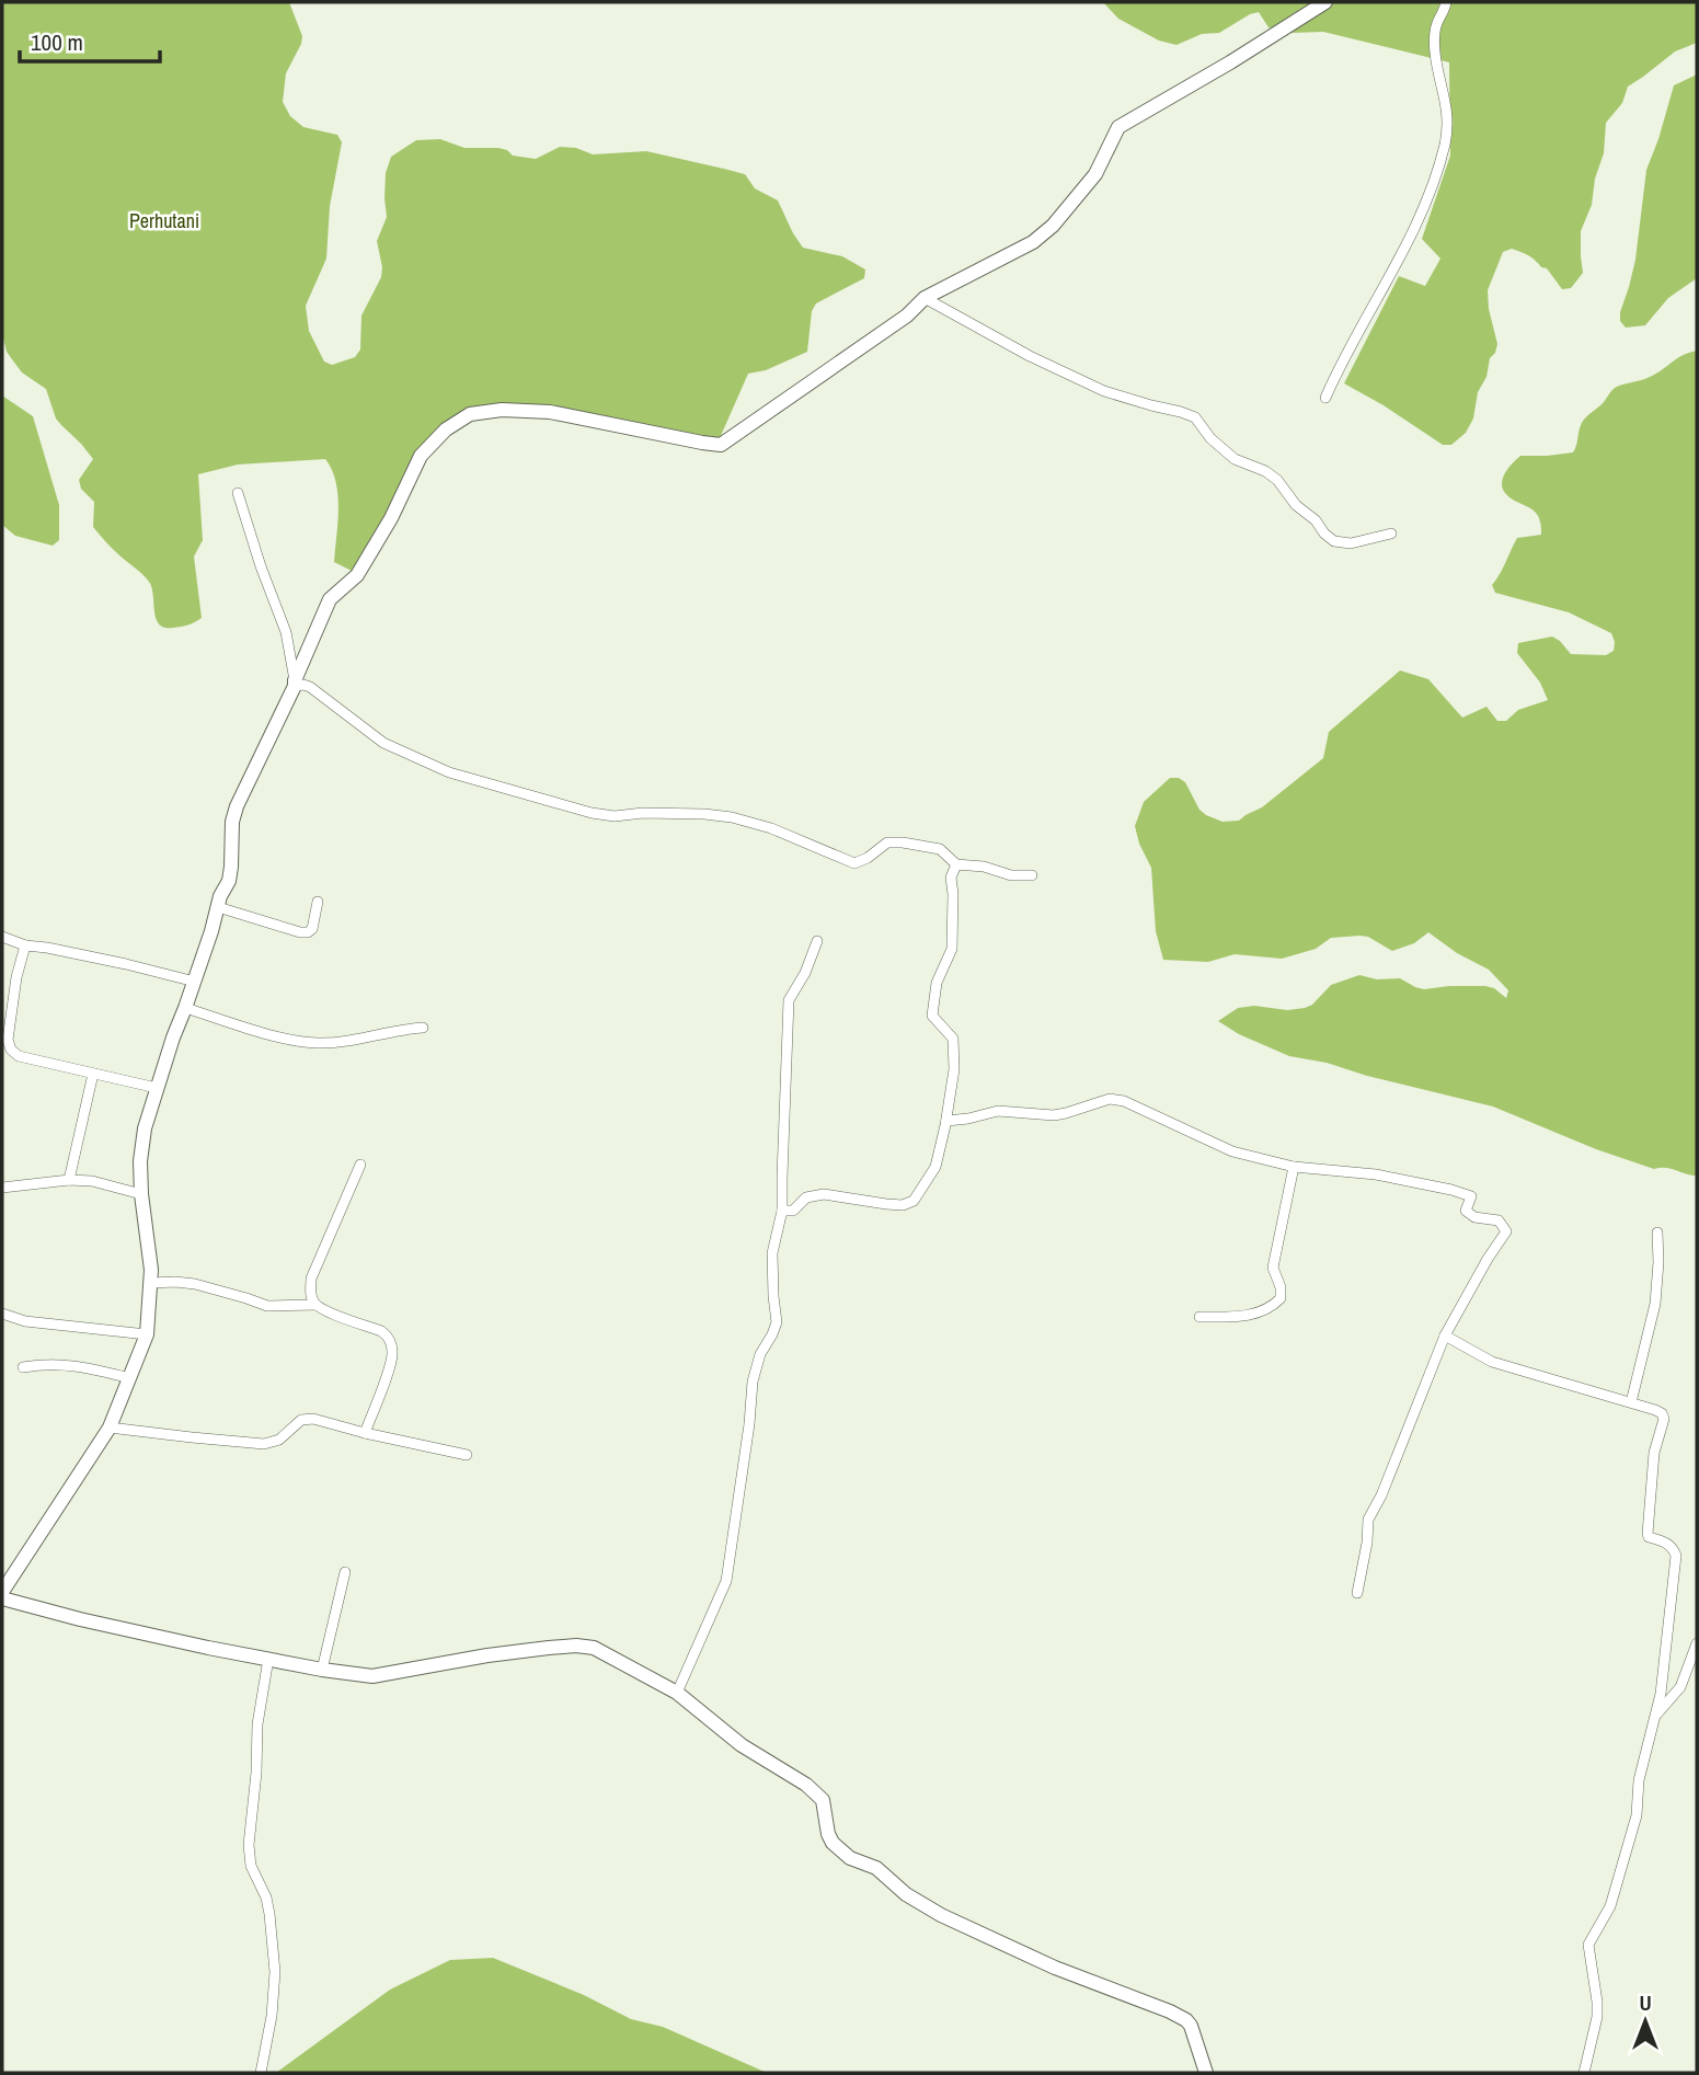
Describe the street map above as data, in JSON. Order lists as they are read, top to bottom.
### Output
{
  "parks": ["Perhutani"],
  "scale_bar": "100 m",
  "north": "top"
}
